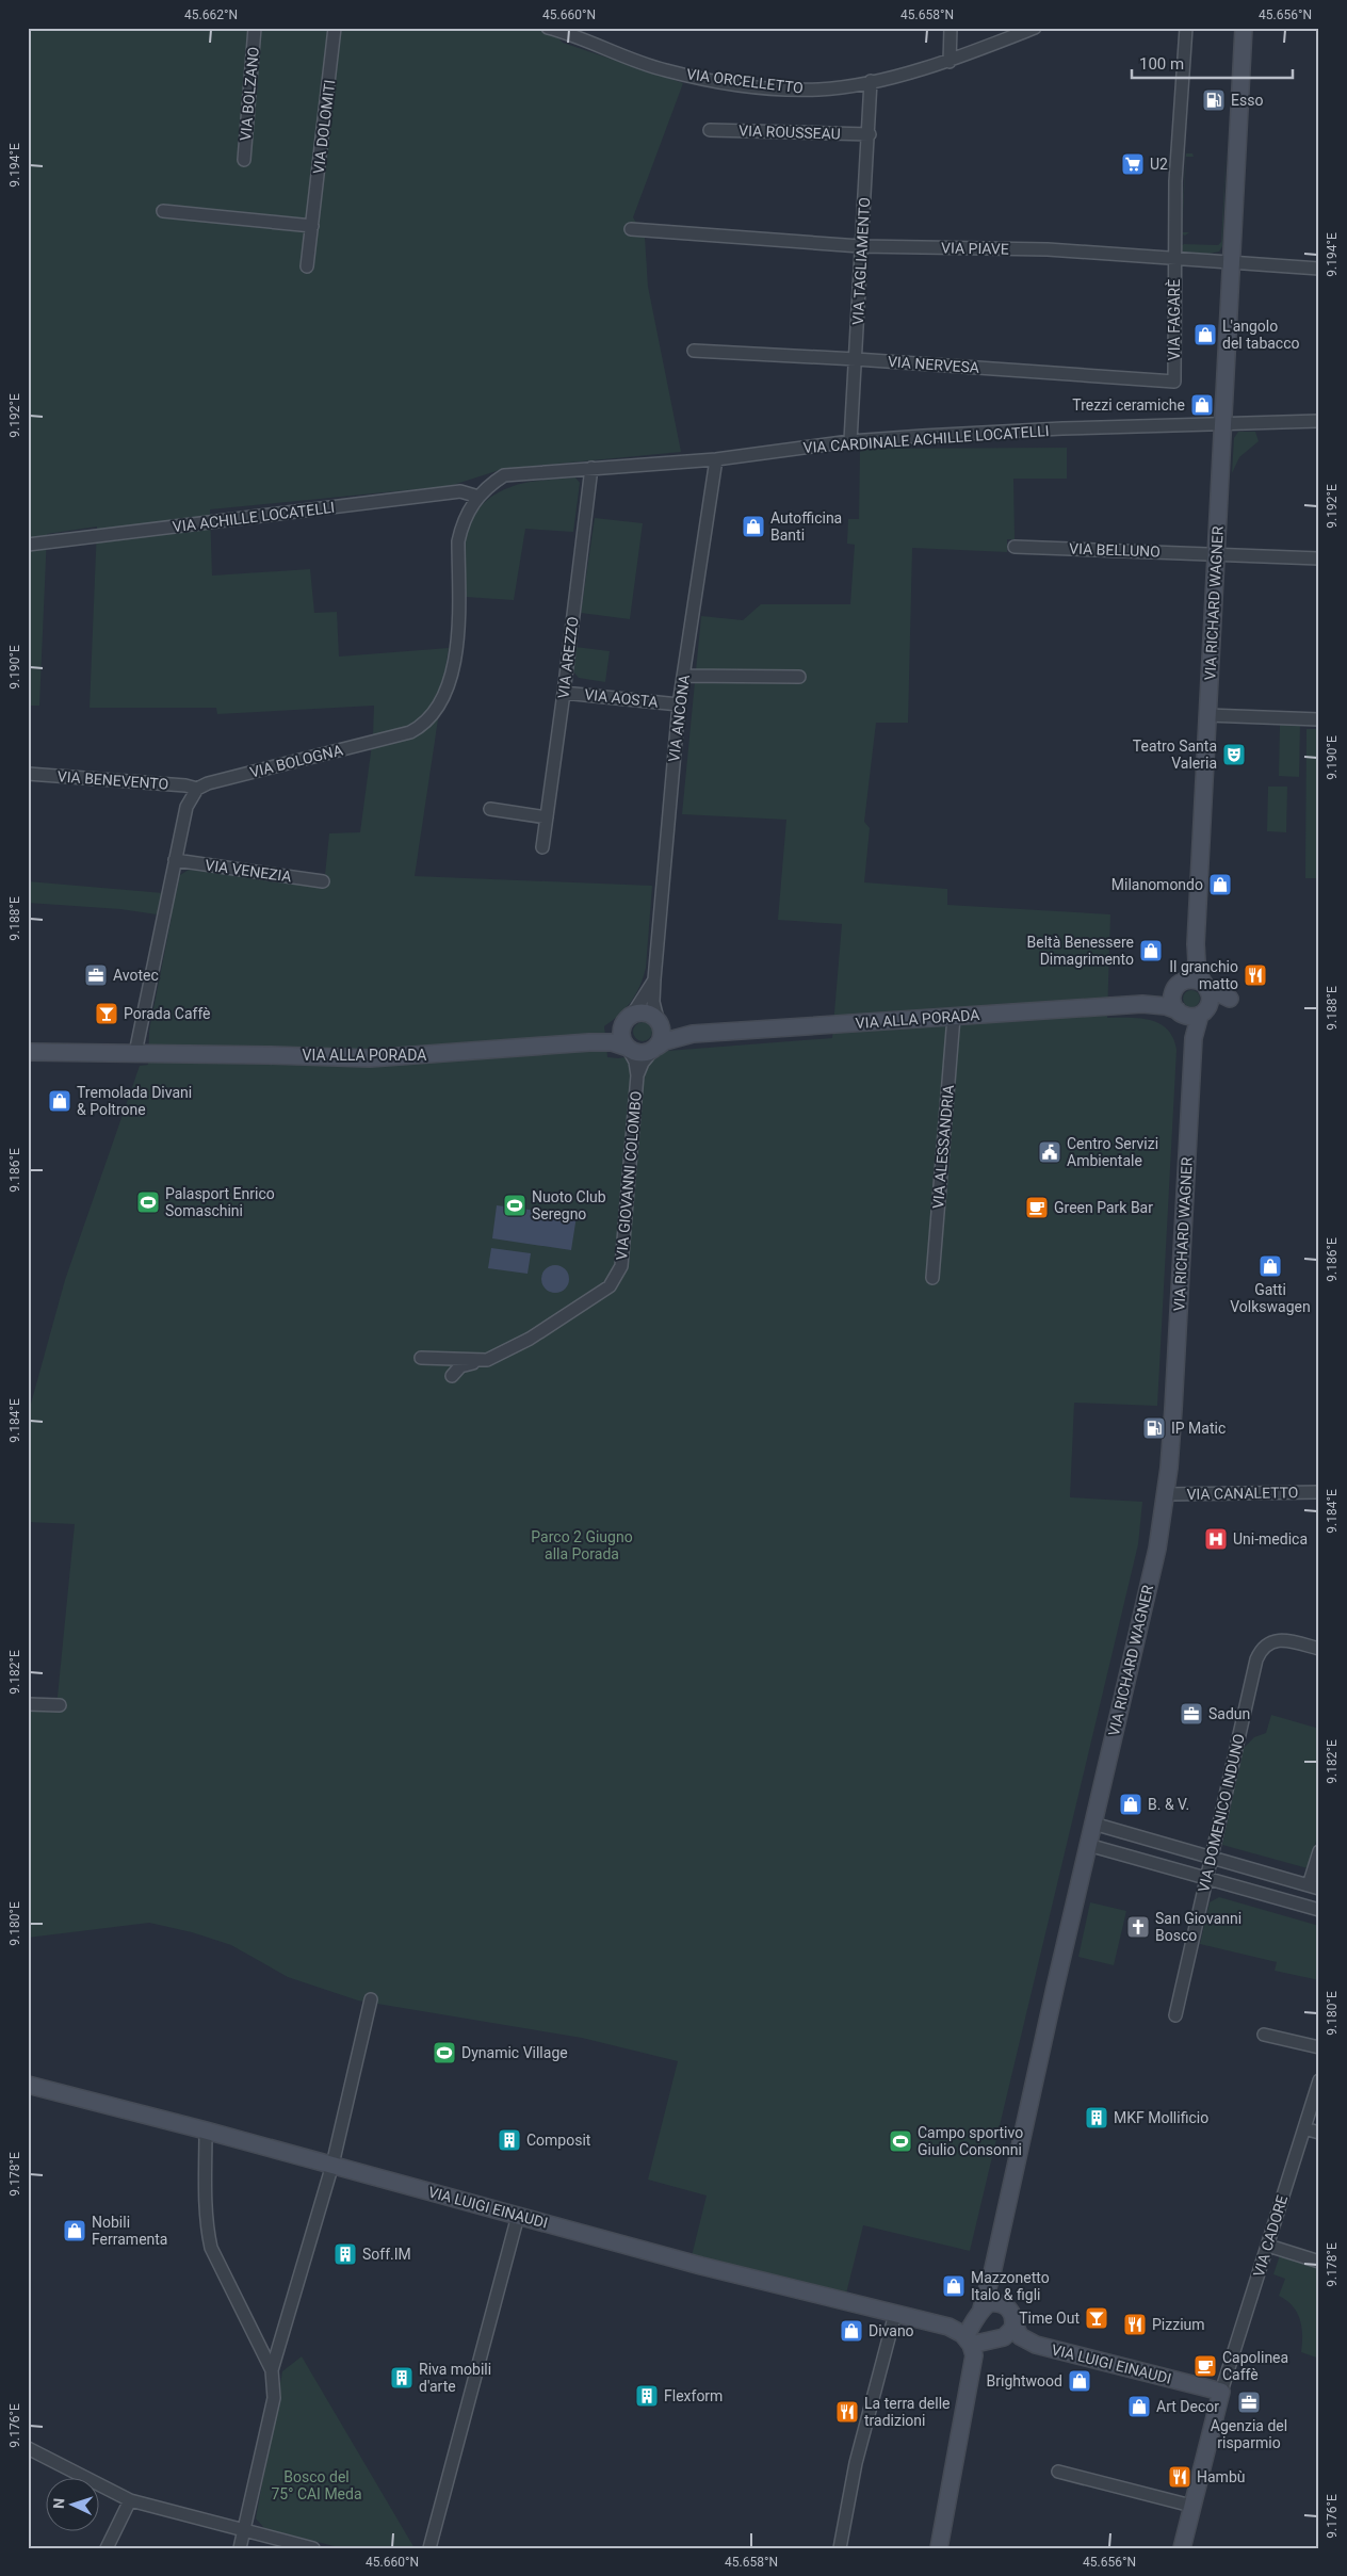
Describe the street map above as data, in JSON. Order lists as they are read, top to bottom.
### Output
{
  "streets": {
    "street": [
      "VIA ORCELLETTO",
      "VIA BOLZANO",
      "VIA DOLOMITI",
      "VIA ROUSSEAU",
      "VIA PIAVE",
      "VIA TAGLIAMENTO",
      "VIA FAGARÈ",
      "VIA NERVESA",
      "VIA CARDINALE ACHILLE LOCATELLI",
      "VIA ACHILLE LOCATELLI",
      "VIA BELLUNO",
      "VIA RICHARD WAGNER",
      "VIA AREZZO",
      "VIA AOSTA",
      "VIA ANCONA",
      "VIA BOLOGNA",
      "VIA BENEVENTO",
      "VIA VENEZIA",
      "VIA ALLA PORADA",
      "VIA ALESSANDRIA",
      "VIA GIOVANNI COLOMBO",
      "VIA CANALETTO",
      "VIA DOMENICO INDUNO",
      "VIA LUIGI EINAUDI",
      "VIA CADORE"
    ]
  },
  "crossings": [
    ["VIA ORCELLETTO", "VIA TAGLIAMENTO"],
    ["VIA ROUSSEAU", "VIA TAGLIAMENTO"],
    ["VIA PIAVE", "VIA TAGLIAMENTO"],
    ["VIA PIAVE", "VIA FAGARÈ"],
    ["VIA PIAVE", "VIA RICHARD WAGNER"],
    ["VIA TAGLIAMENTO", "VIA NERVESA"],
    ["VIA TAGLIAMENTO", "VIA CARDINALE ACHILLE LOCATELLI"],
    ["VIA FAGARÈ", "VIA NERVESA"],
    ["VIA CARDINALE ACHILLE LOCATELLI", "VIA ACHILLE LOCATELLI"],
    ["VIA CARDINALE ACHILLE LOCATELLI", "VIA RICHARD WAGNER"],
    ["VIA CARDINALE ACHILLE LOCATELLI", "VIA AREZZO"],
    ["VIA CARDINALE ACHILLE LOCATELLI", "VIA ANCONA"],
    ["VIA CARDINALE ACHILLE LOCATELLI", "VIA BOLOGNA"],
    ["VIA ACHILLE LOCATELLI", "VIA BOLOGNA"],
    ["VIA BELLUNO", "VIA RICHARD WAGNER"],
    ["VIA RICHARD WAGNER", "VIA ALLA PORADA"],
    ["VIA RICHARD WAGNER", "VIA CANALETTO"],
    ["VIA RICHARD WAGNER", "VIA LUIGI EINAUDI"],
    ["VIA AREZZO", "VIA AOSTA"],
    ["VIA AOSTA", "VIA ANCONA"],
    ["VIA ANCONA", "VIA ALLA PORADA"],
    ["VIA ANCONA", "VIA GIOVANNI COLOMBO"],
    ["VIA BOLOGNA", "VIA BENEVENTO"],
    ["VIA ALLA PORADA", "VIA ALESSANDRIA"],
    ["VIA ALLA PORADA", "VIA GIOVANNI COLOMBO"],
    ["VIA LUIGI EINAUDI", "VIA CADORE"]
  ],
  "parks": ["Parco 2 Giugno alla Porada", "Bosco del 75° CAI Meda"],
  "places": {
    "fuel station": ["Esso", "IP Matic"],
    "supermarket": ["U2"],
    "shop": [
      "L'angolo del tabacco",
      "Trezzi ceramiche",
      "Autofficina Banti",
      "Milanomondo",
      "Beltà Benessere Dimagrimento",
      "Tremolada Divani & Poltrone",
      "Gatti Volkswagen",
      "B. & V.",
      "Nobili Ferramenta",
      "Mazzonetto Italo & figli",
      "Divano",
      "Brightwood",
      "Art Decor"
    ],
    "theatre": ["Teatro Santa Valeria"],
    "office": ["Avotec", "Sadun", "Agenzia del risparmio"],
    "restaurant": [
      "Il granchio matto",
      "Pizzium",
      "La terra delle tradizioni",
      "Hambù"
    ],
    "bar": ["Porada Caffè", "Time Out"],
    "public building": ["Centro Servizi Ambientale"],
    "sports": [
      "Palasport Enrico Somaschini",
      "Nuoto Club Seregno",
      "Dynamic Village",
      "Campo sportivo Giulio Consonni"
    ],
    "cafe": ["Green Park Bar", "Capolinea Caffè"],
    "hospital": ["Uni-medica"],
    "church": ["San Giovanni Bosco"],
    "building": [
      "MKF Mollificio",
      "Composit",
      "Soff.IM",
      "Riva mobili d'arte",
      "Flexform"
    ]
  },
  "scale_bar": "100 m",
  "north": "left",
  "coordinates": [
    "45.662°N",
    "45.660°N",
    "45.658°N",
    "45.656°N",
    "9.194°E",
    "9.192°E",
    "9.190°E",
    "9.188°E",
    "9.186°E",
    "9.184°E",
    "9.182°E",
    "9.180°E",
    "9.178°E",
    "9.176°E"
  ]
}
